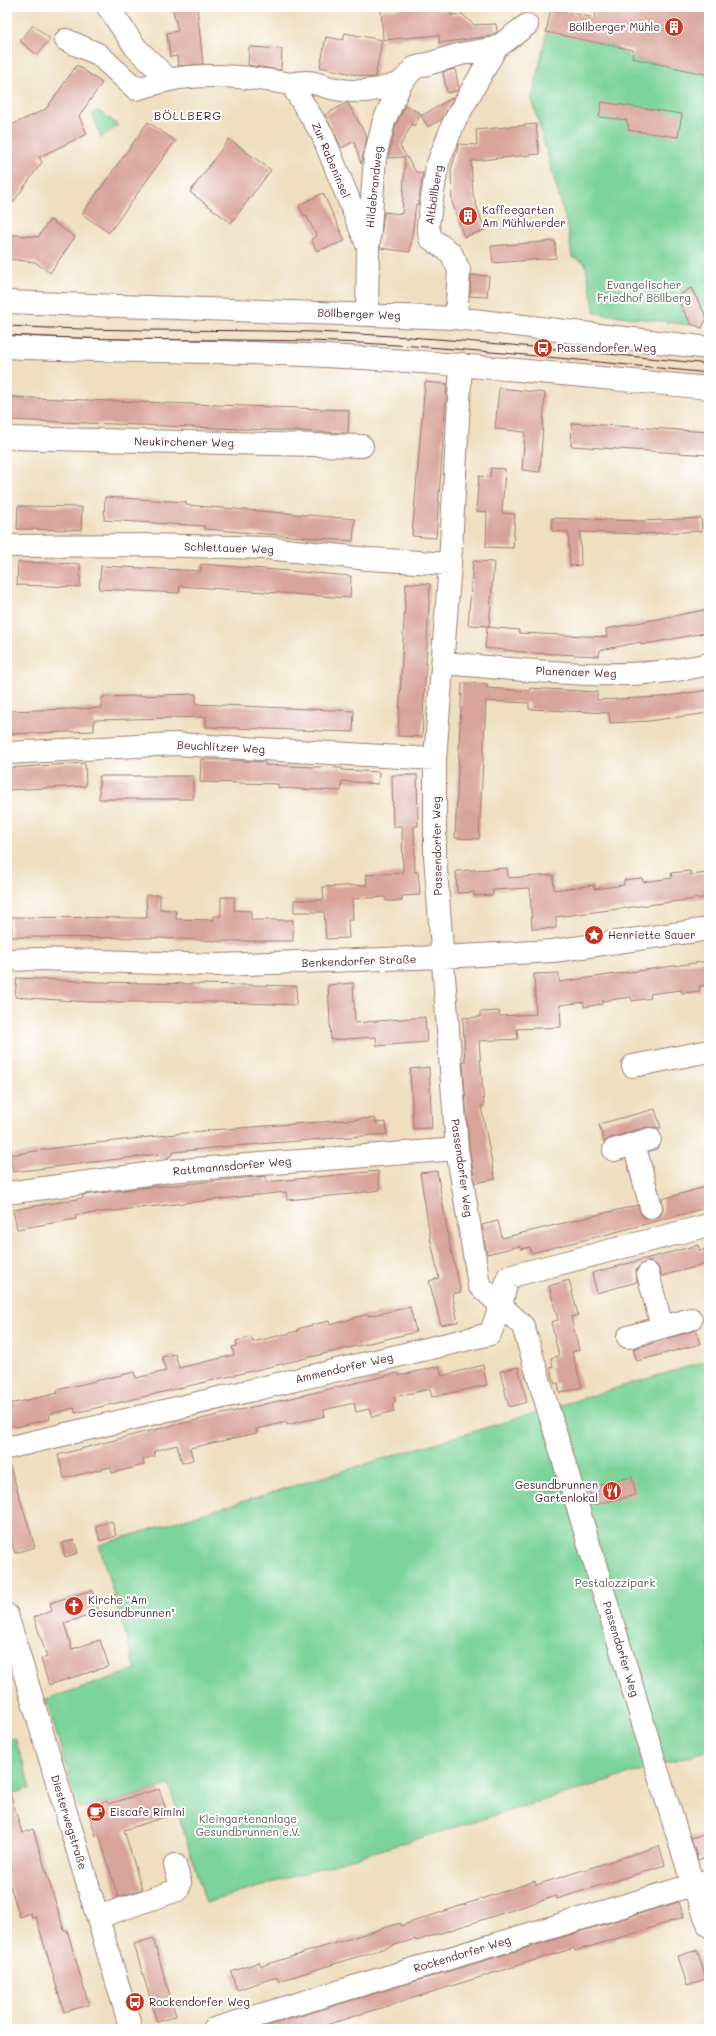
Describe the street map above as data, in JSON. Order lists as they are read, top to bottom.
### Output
{
  "streets": {
    "street": [
      "Zur Rabeninsel",
      "Hildebrandweg",
      "Altböllberg",
      "Böllberger Weg",
      "Neukirchener Weg",
      "Schlettauer Weg",
      "Planenaer Weg",
      "Beuchlitzer Weg",
      "Passendorfer Weg",
      "Benkendorfer Straße",
      "Rattmannsdorfer Weg",
      "Ammendorfer Weg",
      "Diesterwegstraße",
      "Rockendorfer Weg"
    ]
  },
  "crossings": [
    ["Zur Rabeninsel", "Hildebrandweg"],
    ["Zur Rabeninsel", "Böllberger Weg"],
    ["Hildebrandweg", "Altböllberg"],
    ["Altböllberg", "Böllberger Weg"],
    ["Schlettauer Weg", "Passendorfer Weg"],
    ["Planenaer Weg", "Passendorfer Weg"],
    ["Beuchlitzer Weg", "Passendorfer Weg"],
    ["Passendorfer Weg", "Benkendorfer Straße"],
    ["Passendorfer Weg", "Rattmannsdorfer Weg"],
    ["Passendorfer Weg", "Ammendorfer Weg"],
    ["Passendorfer Weg", "Rockendorfer Weg"]
  ],
  "districts": ["BÖLLBERG"],
  "parks": ["Evangelischer Friedhof Böllberg", "Pestalozzipark", "Kleingartenanlage Gesundbrunnen e.V."],
  "places": {
    "building": ["Böllberger Mühle", "Kaffeegarten Am Mühlwerder"],
    "bus stop": ["Passendorfer Weg", "Rockendorfer Weg"],
    "place": ["Henriette Sauer"],
    "restaurant": ["Gesundbrunnen Gartenlokal"],
    "church": ["Kirche \"Am Gesundbrunnen\""],
    "cafe": ["Eiscafe Rimini"]
  }
}
